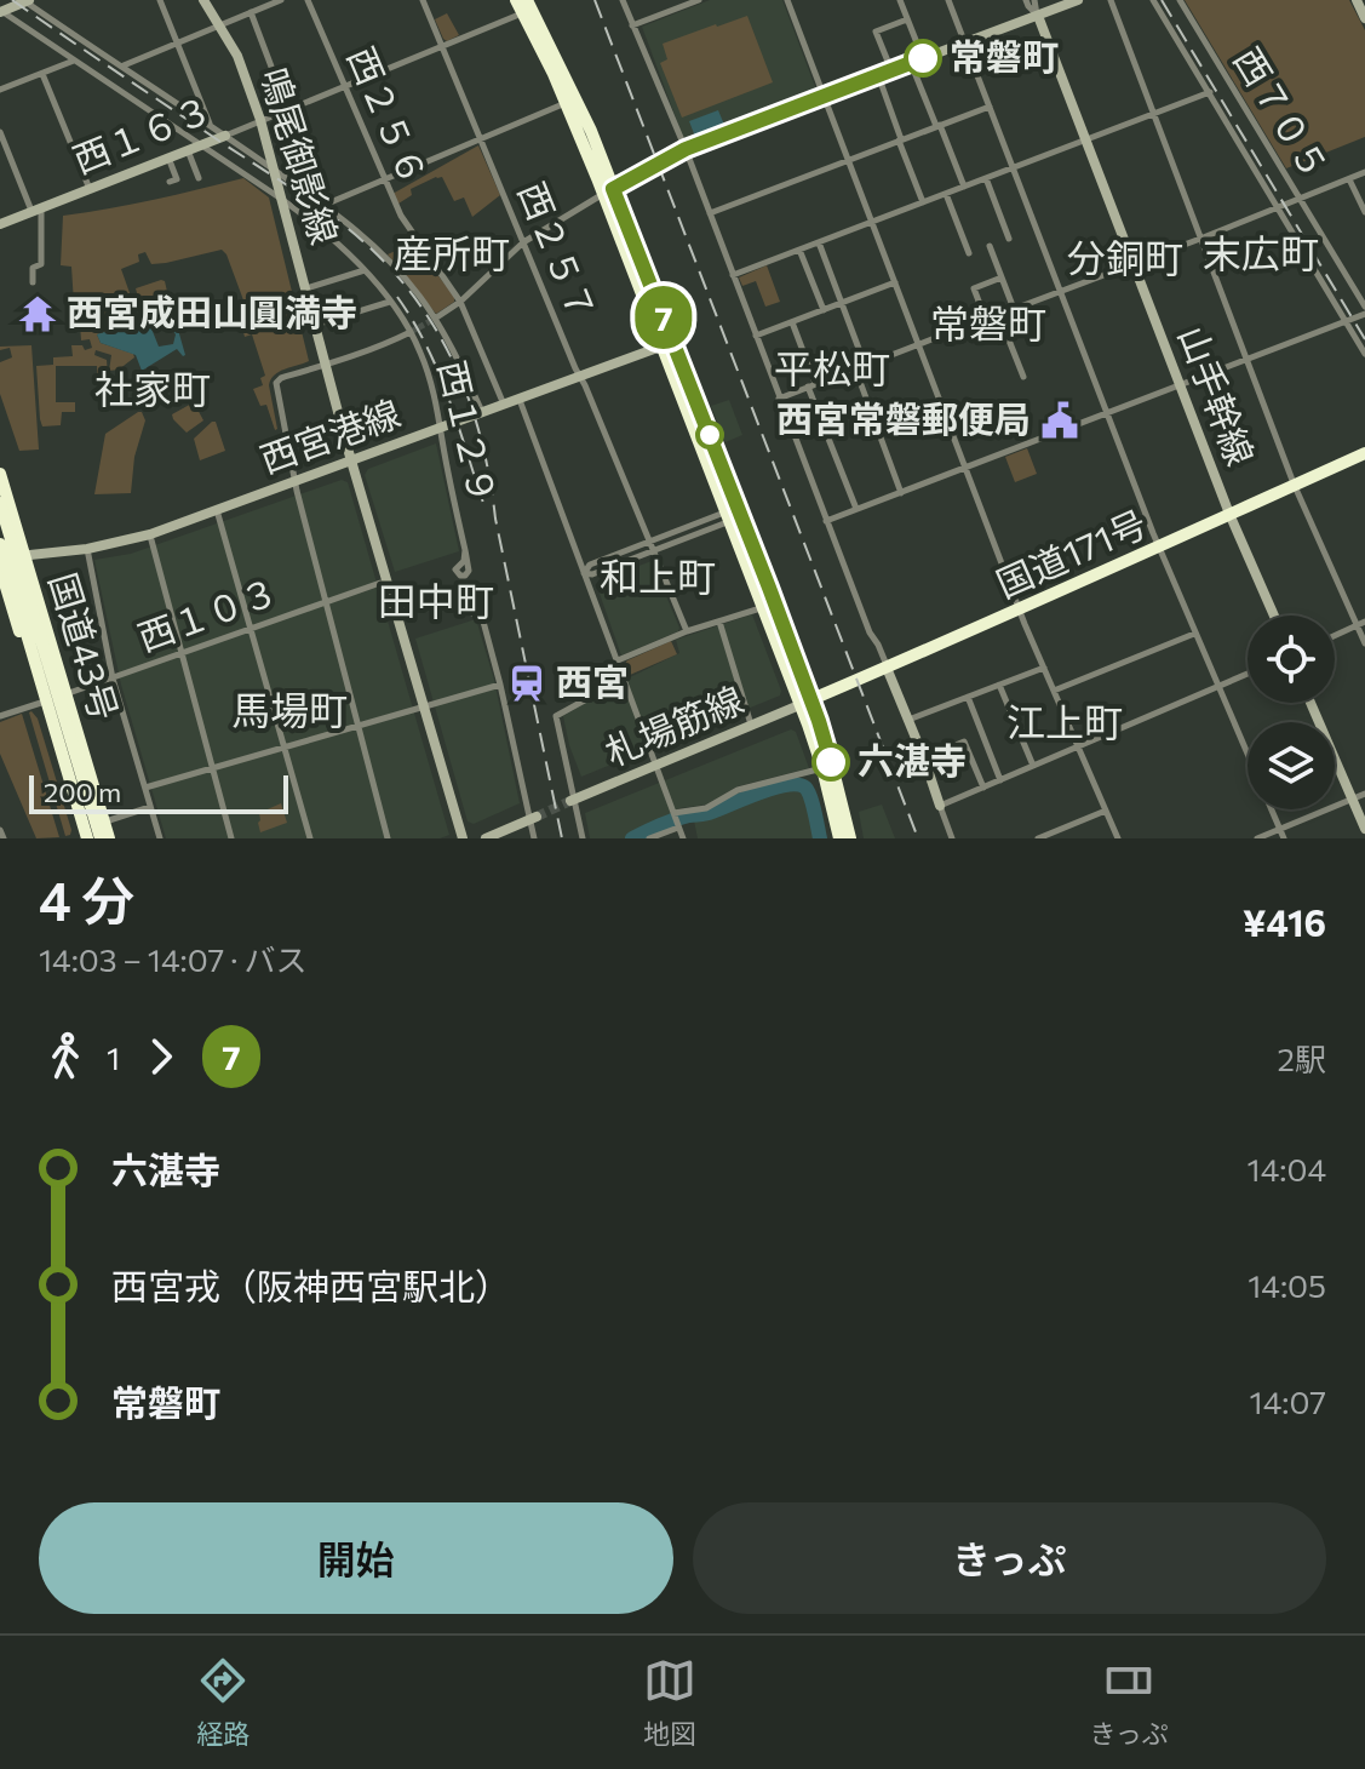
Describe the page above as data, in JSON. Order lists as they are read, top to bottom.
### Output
{
  "streets": {
    "highway": ["国道171号", "国道43号"],
    "street": [
      "西７０５",
      "西２５６",
      "西１６３",
      "鳴尾御影線",
      "西２５７",
      "山手幹線",
      "西１２９",
      "西宮港線",
      "西１０３",
      "札場筋線"
    ]
  },
  "crossings": [
    ["西２５６", "西１６３"],
    ["西２５６", "西宮港線"],
    ["西１６３", "鳴尾御影線"],
    ["西１６３", "西２５７"],
    ["西１６３", "西１２９"],
    ["鳴尾御影線", "西１２９"],
    ["鳴尾御影線", "西宮港線"],
    ["西２５７", "西宮港線"],
    ["山手幹線", "国道171号"],
    ["西１２９", "西宮港線"],
    ["西宮港線", "国道43号"],
    ["国道171号", "札場筋線"],
    ["西１０３", "国道43号"]
  ],
  "districts": [
    "産所町",
    "末広町",
    "分銅町",
    "常磐町",
    "平松町",
    "社家町",
    "和上町",
    "田中町",
    "馬場町",
    "江上町"
  ],
  "places": {
    "other": ["常磐町", "六湛寺"],
    "temple": ["西宮成田山圓満寺"],
    "public building": ["西宮常磐郵便局"],
    "station": ["西宮"]
  },
  "lines": ["bus line 7"],
  "scale_bar": "200 m",
  "page": {
    "on_map": "7",
    "scale": "200 m",
    "heading": ["4 分", "14:03 – 14:07 · バス", "¥416"],
    "legs": ["1", "7", "2駅"],
    "list": [
      {
        "name": "六湛寺",
        "value": "14:04"
      },
      {
        "name": "西宮戎（阪神西宮駅北）",
        "value": "14:05"
      },
      {
        "name": "常磐町",
        "value": "14:07"
      }
    ],
    "buttons": ["開始", "きっぷ"],
    "tabs": ["経路", "地図", "きっぷ"]
  }
}
